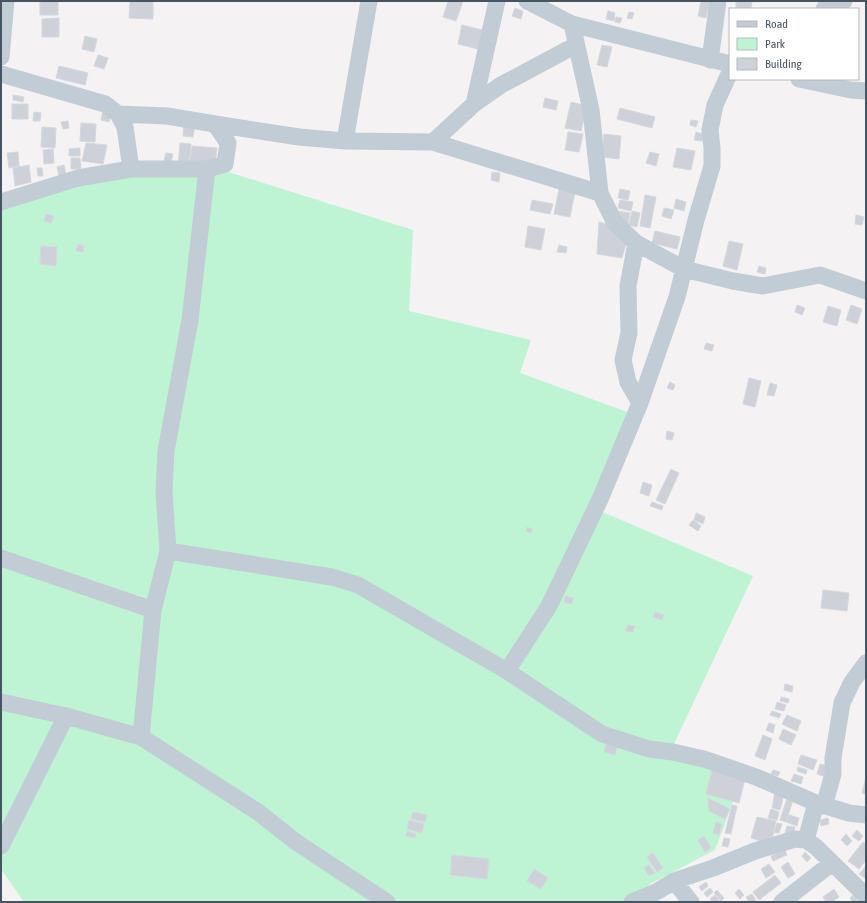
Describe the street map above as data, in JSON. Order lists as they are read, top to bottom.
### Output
{
  "legend": ["Road", "Park", "Building"]
}
